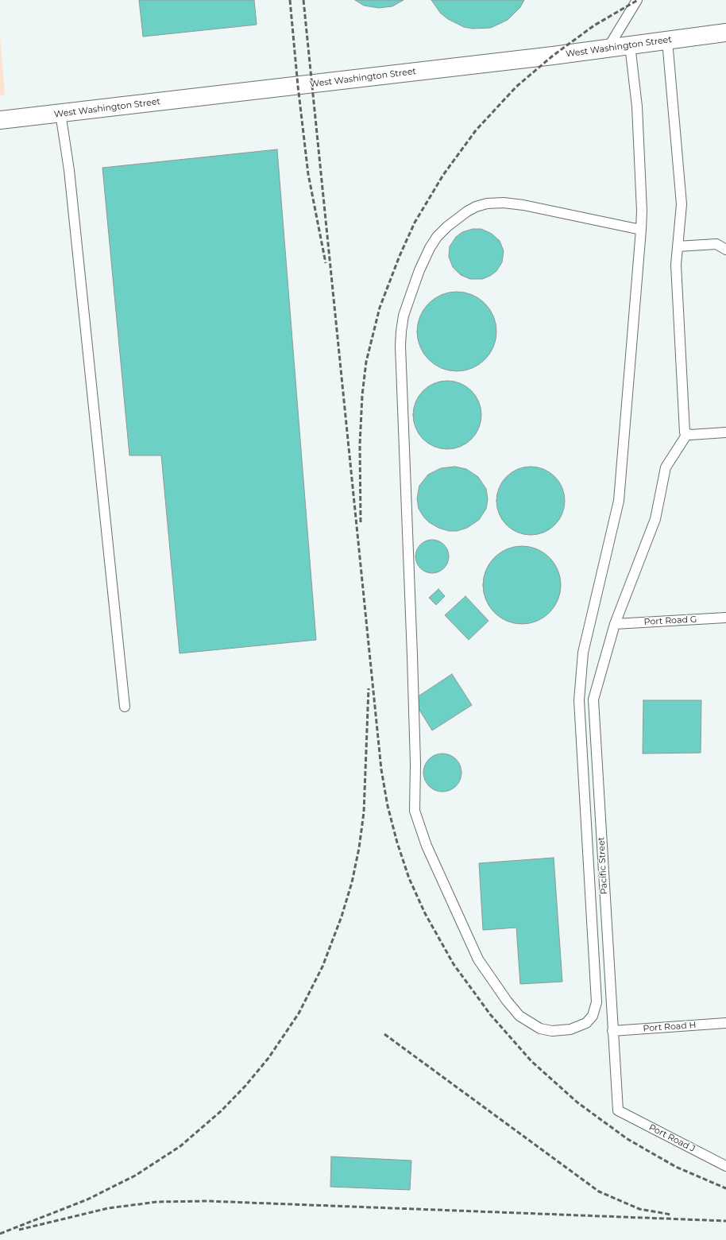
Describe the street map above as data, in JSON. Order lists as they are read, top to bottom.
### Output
{
  "streets": {
    "street": ["West Washington Street"],
    "lane": [
      "Port Road G",
      "Pacific Street",
      "Port Road H",
      "Port Road J"
    ]
  },
  "crossings": [
    ["Port Road G", "Pacific Street"],
    ["Pacific Street", "Port Road H"],
    ["Pacific Street", "Port Road J"]
  ]
}
